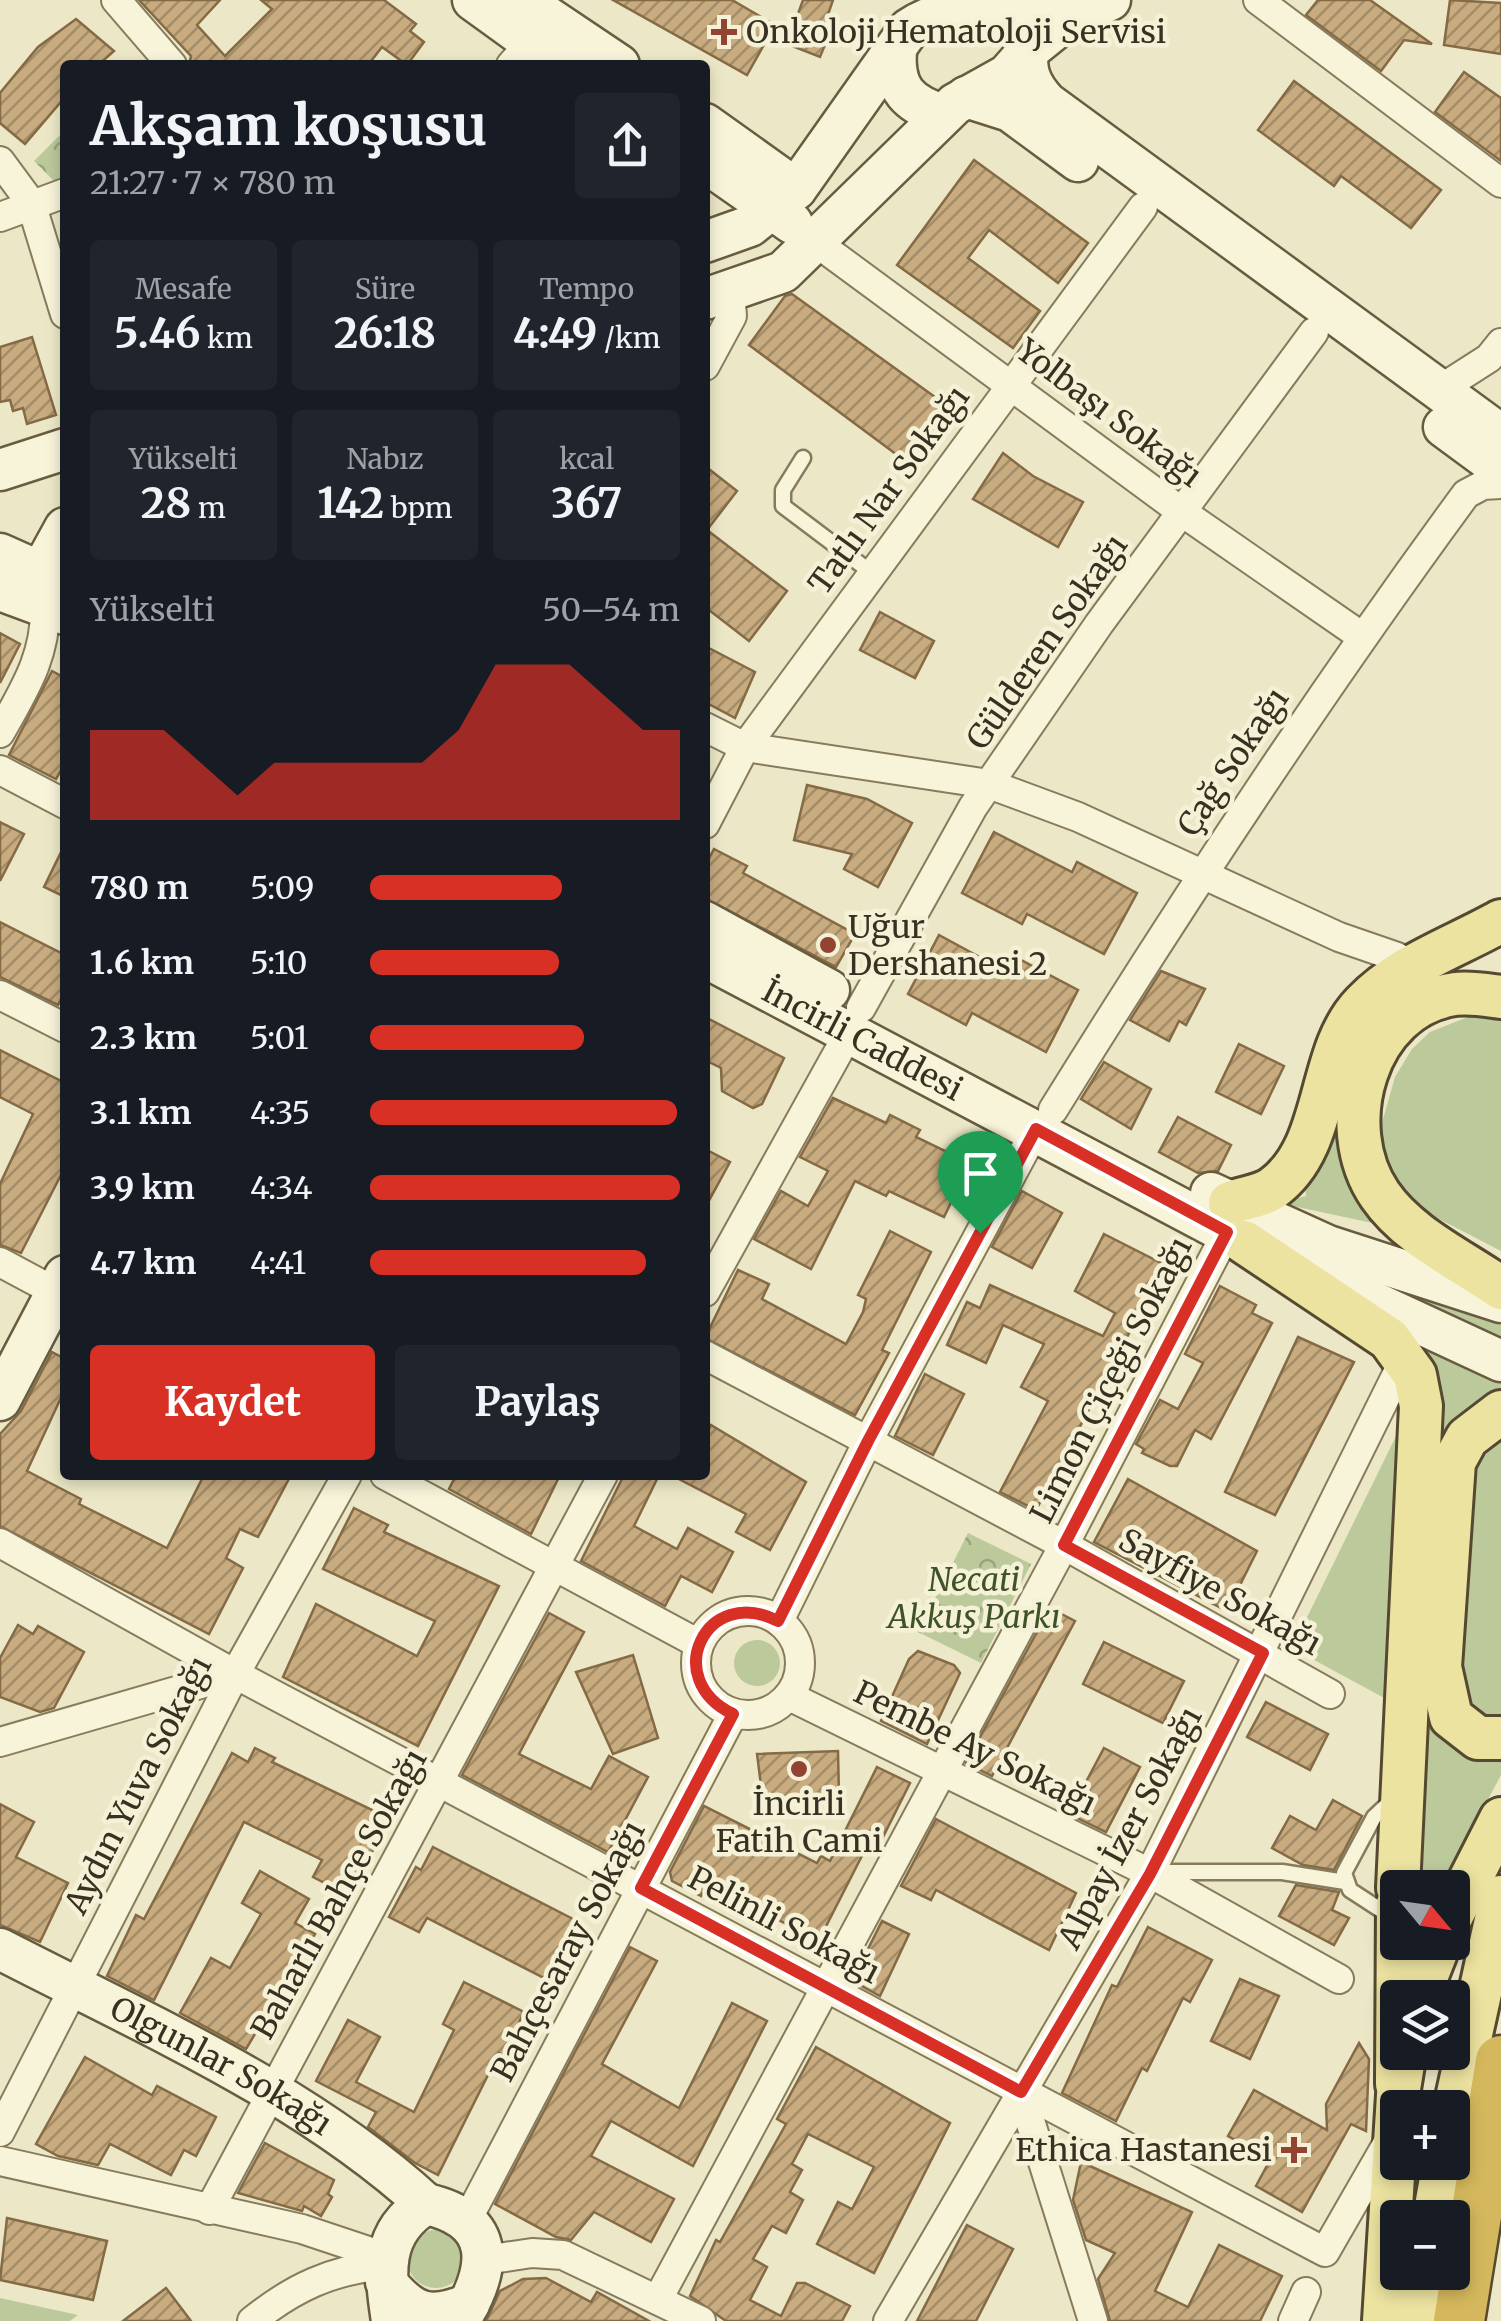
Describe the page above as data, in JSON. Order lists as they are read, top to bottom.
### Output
{
  "streets": {
    "main road": ["İncirli Caddesi", "Olgunlar Sokağı"],
    "street": [
      "Yolbaşı Sokağı",
      "Tatlı Nar Sokağı",
      "Gülderen Sokağı",
      "Çağ Sokağı",
      "Limon Çiçeği Sokağı",
      "Sayfiye Sokağı",
      "Pembe Ay Sokağı",
      "Aydın Yuva Sokağı",
      "Alpay İzer Sokağı",
      "Baharlı Bahçe Sokağı",
      "Pelinli Sokağı",
      "Bahçesaray Sokağı"
    ]
  },
  "crossings": [
    ["Yolbaşı Sokağı", "Tatlı Nar Sokağı"],
    ["Yolbaşı Sokağı", "Gülderen Sokağı"],
    ["Yolbaşı Sokağı", "Çağ Sokağı"],
    ["Gülderen Sokağı", "İncirli Caddesi"],
    ["Çağ Sokağı", "İncirli Caddesi"],
    ["İncirli Caddesi", "Limon Çiçeği Sokağı"],
    ["Limon Çiçeği Sokağı", "Sayfiye Sokağı"],
    ["Limon Çiçeği Sokağı", "Pembe Ay Sokağı"],
    ["Limon Çiçeği Sokağı", "Pelinli Sokağı"],
    ["Sayfiye Sokağı", "Alpay İzer Sokağı"],
    ["Pembe Ay Sokağı", "Alpay İzer Sokağı"],
    ["Pembe Ay Sokağı", "Bahçesaray Sokağı"],
    ["Aydın Yuva Sokağı", "Pelinli Sokağı"],
    ["Aydın Yuva Sokağı", "Olgunlar Sokağı"],
    ["Alpay İzer Sokağı", "Pelinli Sokağı"],
    ["Baharlı Bahçe Sokağı", "Pelinli Sokağı"],
    ["Baharlı Bahçe Sokağı", "Olgunlar Sokağı"],
    ["Pelinli Sokağı", "Bahçesaray Sokağı"],
    ["Bahçesaray Sokağı", "Olgunlar Sokağı"]
  ],
  "parks": ["Necati Akkuş Parkı"],
  "places": {
    "health": ["Onkoloji Hematoloji Servisi", "Ethica Hastanesi"],
    "other": ["Uğur Dershanesi 2", "İncirli Fatih Cami"]
  },
  "north": "bottom right",
  "page": {
    "heading": ["Akşam koşusu", "21:27 · 7 × 780 m"],
    "stats": [
      ["Mesafe", "5.46 km"],
      ["Süre", "26:18"],
      ["Tempo", "4:49 /km"],
      ["Yükselti", "28 m"],
      ["Nabız", "142 bpm"],
      ["kcal", "367"]
    ],
    "chart": ["Yükselti", "50–54 m"],
    "list": [
      {
        "name": "780 m",
        "note": "5:09"
      },
      {
        "name": "1.6 km",
        "note": "5:10"
      },
      {
        "name": "2.3 km",
        "note": "5:01"
      },
      {
        "name": "3.1 km",
        "note": "4:35"
      },
      {
        "name": "3.9 km",
        "note": "4:34"
      },
      {
        "name": "4.7 km",
        "note": "4:41"
      }
    ],
    "buttons": ["Kaydet", "Paylaş"],
    "map_buttons": ["+", "−"]
  }
}
